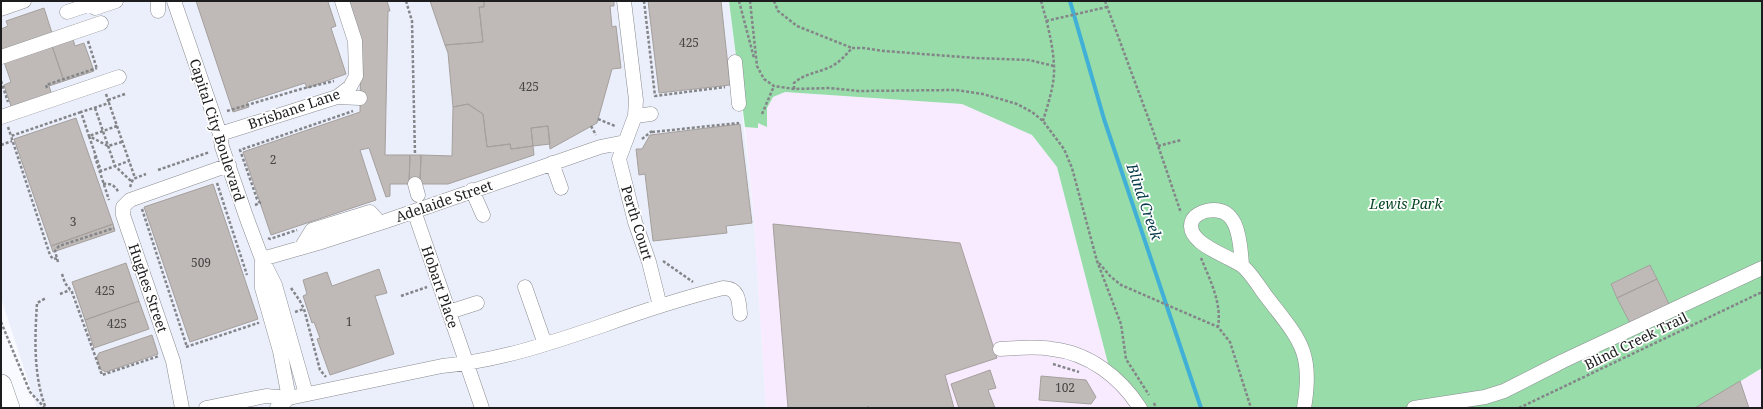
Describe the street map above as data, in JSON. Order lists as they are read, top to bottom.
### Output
{
  "streets": {
    "street": [
      "Brisbane Lane",
      "Capital City Boulevard",
      "Adelaide Street",
      "Perth Court",
      "Hobart Place",
      "Hughes Street"
    ],
    "path": ["Blind Creek Trail"]
  },
  "crossings": [
    ["Brisbane Lane", "Capital City Boulevard"],
    ["Capital City Boulevard", "Adelaide Street"],
    ["Capital City Boulevard", "Hughes Street"],
    ["Adelaide Street", "Perth Court"],
    ["Adelaide Street", "Hobart Place"]
  ],
  "water": ["Blind Creek"],
  "parks": ["Lewis Park"],
  "house_numbers": [
    "425",
    "425",
    "2",
    "3",
    "509",
    "425",
    "1",
    "425",
    "102"
  ]
}
